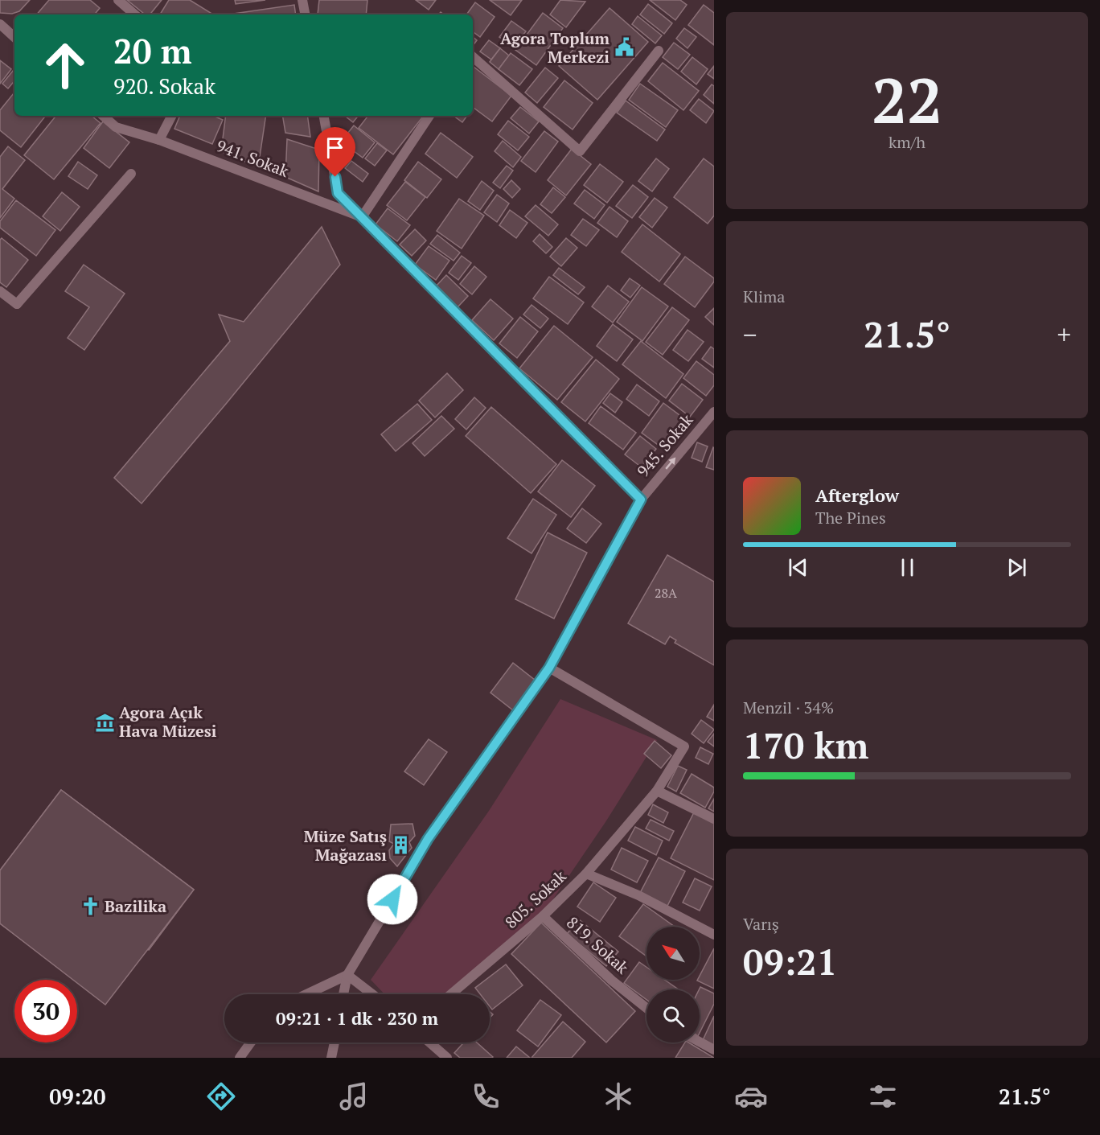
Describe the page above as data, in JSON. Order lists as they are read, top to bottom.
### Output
{
  "streets": {
    "street": [
      "941. Sokak",
      "945. Sokak",
      "805. Sokak",
      "819. Sokak"
    ]
  },
  "crossings": [
    ["805. Sokak", "819. Sokak"]
  ],
  "places": {
    "public building": ["Agora Toplum Merkezi"],
    "museum": ["Agora Açık Hava Müzesi"],
    "building": ["Müze Satış Mağazası"],
    "church": ["Bazilika"]
  },
  "house_numbers": ["28A"],
  "north": "top left",
  "page": {
    "tile": [
      ["22", "km/h"],
      "Klima",
      ["Menzil · 34%", "170 km"],
      ["Varış", "09:21"]
    ],
    "turn": ["20 m", "920. Sokak"],
    "heat": ["−", "21.5°", "+"],
    "song": ["Afterglow", "The Pines"],
    "limit": "30",
    "trip": "09:21 · 1 dk · 230 m",
    "tabs": ["09:20", "21.5°"]
  }
}
